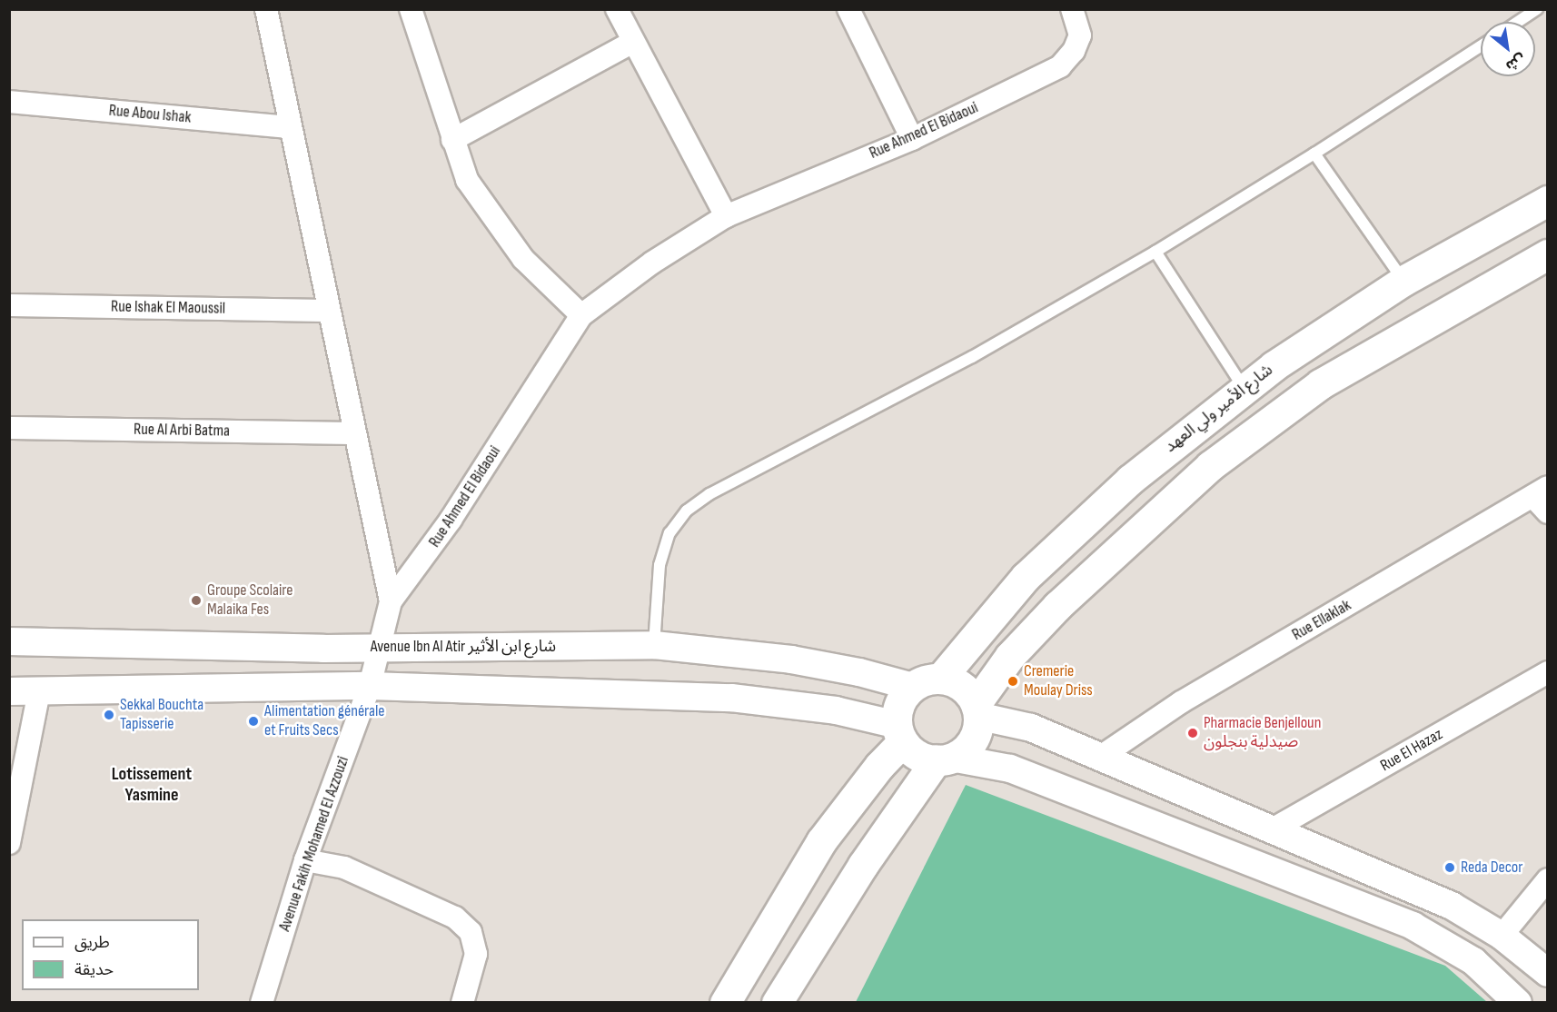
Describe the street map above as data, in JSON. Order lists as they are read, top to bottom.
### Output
{
  "streets": {
    "main road": ["شارع الأمير ولي العهد"],
    "street": [
      "Rue Abou Ishak",
      "Rue Ahmed El Bidaoui",
      "Rue Ishak El Maoussil",
      "Rue Al Arbi Batma",
      "Rue Ellaklak",
      "Avenue Ibn Al Atir شارع ابن الأثير",
      "Rue El Hazaz",
      "Avenue Fakih Mohamed El Azzouzi"
    ]
  },
  "crossings": [
    ["Rue Ahmed El Bidaoui", "Avenue Ibn Al Atir شارع ابن الأثير"],
    ["Rue Ahmed El Bidaoui", "Avenue Fakih Mohamed El Azzouzi"],
    ["شارع الأمير ولي العهد", "Avenue Ibn Al Atir شارع ابن الأثير"]
  ],
  "districts": ["Lotissement Yasmine"],
  "places": [
    "Groupe Scolaire Malaika Fes",
    "Cremerie Moulay Driss",
    "Sekkal Bouchta Tapisserie",
    "Alimentation générale et Fruits Secs",
    "Pharmacie Benjelloun صيدلية بنجلون",
    "Reda Decor"
  ],
  "legend": ["طريق", "حديقة"],
  "north": "bottom right"
}
